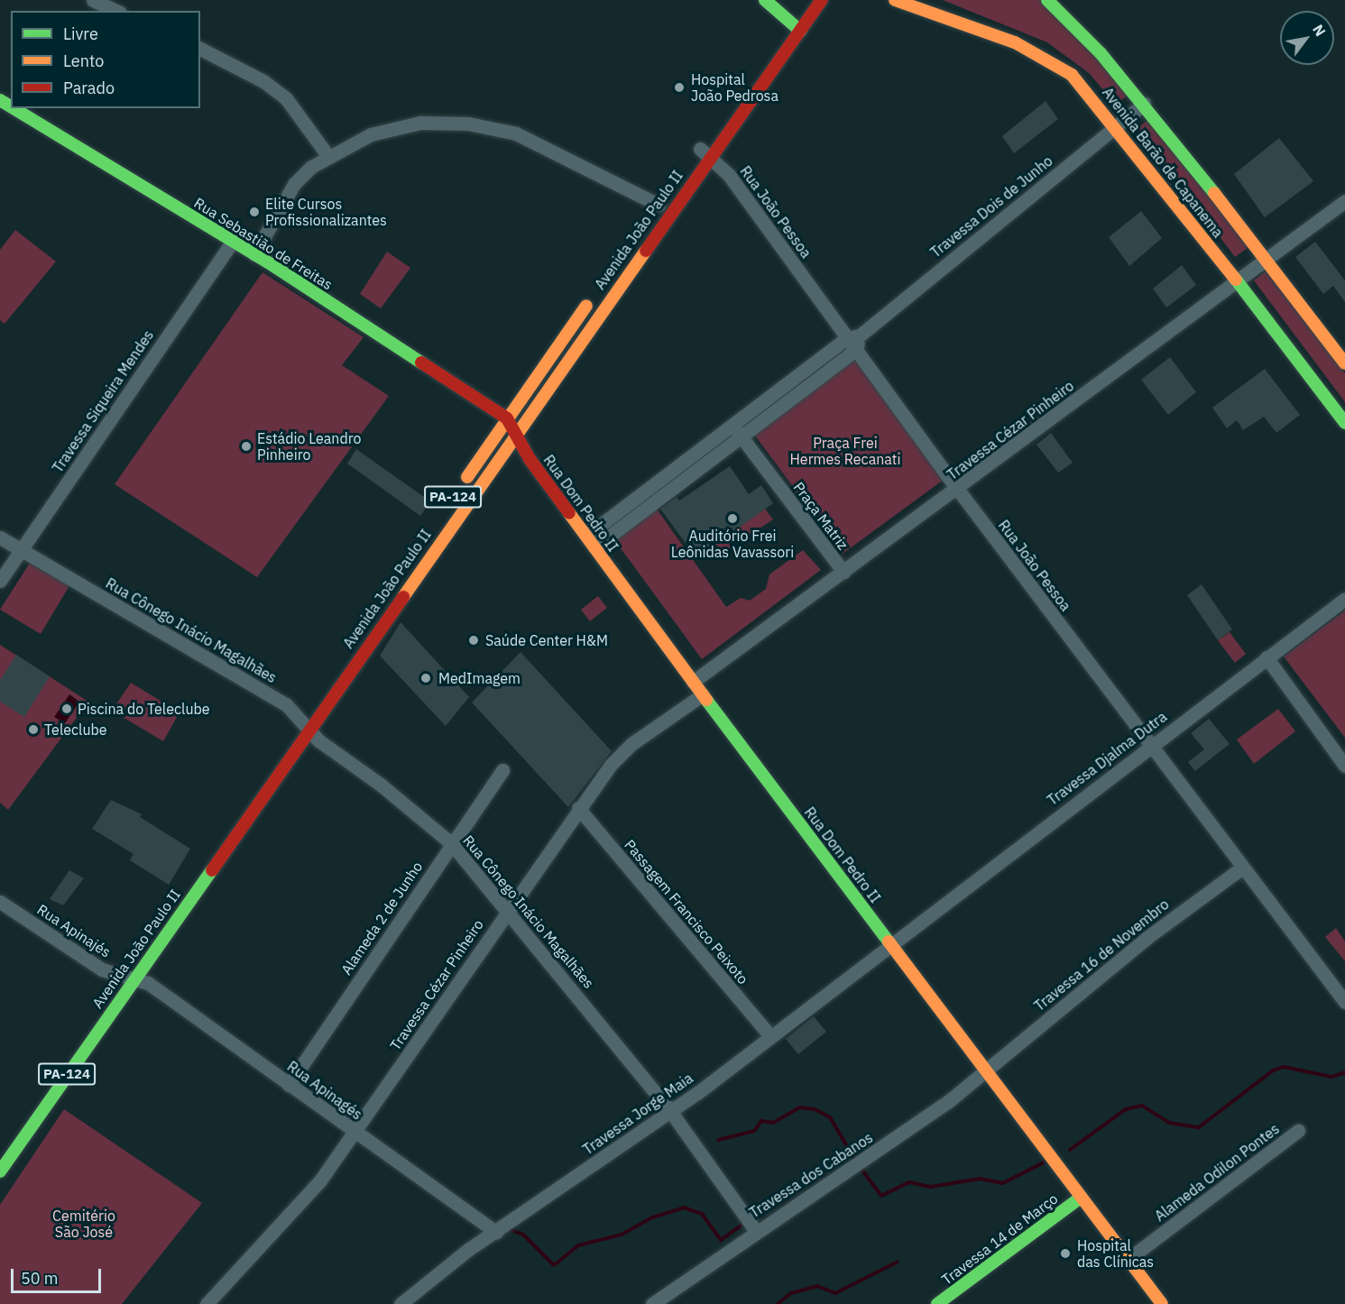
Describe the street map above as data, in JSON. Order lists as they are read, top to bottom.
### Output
{
  "streets": {
    "street": [
      "Avenida Barão de Capanema",
      "Travessa Dois de Junho",
      "Rua João Pessoa",
      "Avenida João Paulo II",
      "Rua Sebastião de Freitas",
      "Travessa Siqueira Mendes",
      "Travessa Cézar Pinheiro",
      "PA-124",
      "Rua Dom Pedro II",
      "Praça Matriz",
      "Rua Cônego Inácio Magalhães",
      "Travessa Djalma Dutra",
      "Passagem Francisco Peixoto",
      "Alameda 2 de Junho",
      "Rua Apinajés",
      "Travessa 16 de Novembro",
      "Rua Apinagés",
      "Travessa Jorge Maia",
      "Alameda Odilon Pontes",
      "Travessa dos Cabanos",
      "Travessa 14 de Março"
    ]
  },
  "crossings": [
    ["Avenida Barão de Capanema", "Travessa Dois de Junho"],
    ["Avenida Barão de Capanema", "Travessa Cézar Pinheiro"],
    ["Travessa Dois de Junho", "Rua João Pessoa"],
    ["Travessa Dois de Junho", "Rua Dom Pedro II"],
    ["Travessa Dois de Junho", "Praça Matriz"],
    ["Rua João Pessoa", "Avenida João Paulo II"],
    ["Rua João Pessoa", "Travessa Cézar Pinheiro"],
    ["Rua João Pessoa", "Travessa Djalma Dutra"],
    ["Rua João Pessoa", "Travessa 16 de Novembro"],
    ["Avenida João Paulo II", "Rua Sebastião de Freitas"],
    ["Avenida João Paulo II", "Rua Dom Pedro II"],
    ["Avenida João Paulo II", "Rua Cônego Inácio Magalhães"],
    ["Avenida João Paulo II", "Rua Apinajés"],
    ["Avenida João Paulo II", "Rua Apinagés"],
    ["Rua Sebastião de Freitas", "Travessa Siqueira Mendes"],
    ["Rua Sebastião de Freitas", "Rua Dom Pedro II"],
    ["Travessa Siqueira Mendes", "Rua Cônego Inácio Magalhães"],
    ["Travessa Cézar Pinheiro", "Rua Dom Pedro II"],
    ["Travessa Cézar Pinheiro", "Praça Matriz"],
    ["Travessa Cézar Pinheiro", "Rua Cônego Inácio Magalhães"],
    ["Travessa Cézar Pinheiro", "Passagem Francisco Peixoto"],
    ["Travessa Cézar Pinheiro", "Rua Apinagés"],
    ["Rua Dom Pedro II", "Travessa Djalma Dutra"],
    ["Rua Dom Pedro II", "Travessa 16 de Novembro"],
    ["Rua Dom Pedro II", "Travessa Jorge Maia"],
    ["Rua Dom Pedro II", "Alameda Odilon Pontes"],
    ["Rua Dom Pedro II", "Travessa dos Cabanos"],
    ["Rua Dom Pedro II", "Travessa 14 de Março"],
    ["Rua Cônego Inácio Magalhães", "Alameda 2 de Junho"],
    ["Rua Cônego Inácio Magalhães", "Travessa Jorge Maia"],
    ["Rua Cônego Inácio Magalhães", "Travessa dos Cabanos"],
    ["Travessa Djalma Dutra", "Travessa Jorge Maia"],
    ["Passagem Francisco Peixoto", "Travessa Jorge Maia"],
    ["Alameda 2 de Junho", "Rua Apinagés"],
    ["Rua Apinajés", "Rua Apinagés"],
    ["Travessa 16 de Novembro", "Travessa dos Cabanos"],
    ["Rua Apinagés", "Travessa Jorge Maia"]
  ],
  "parks": ["Praça Frei Hermes Recanati", "Cemitério São José"],
  "places": [
    "Hospital João Pedrosa",
    "Elite Cursos Profissionalizantes",
    "Estádio Leandro Pinheiro",
    "Auditório Frei Leônidas Vavassori",
    "Saúde Center H&M",
    "MedImagem",
    "Piscina do Teleclube",
    "Teleclube",
    "Hospital das Clínicas"
  ],
  "legend": ["Livre", "Lento", "Parado"],
  "scale_bar": "50 m",
  "north": "top right"
}
